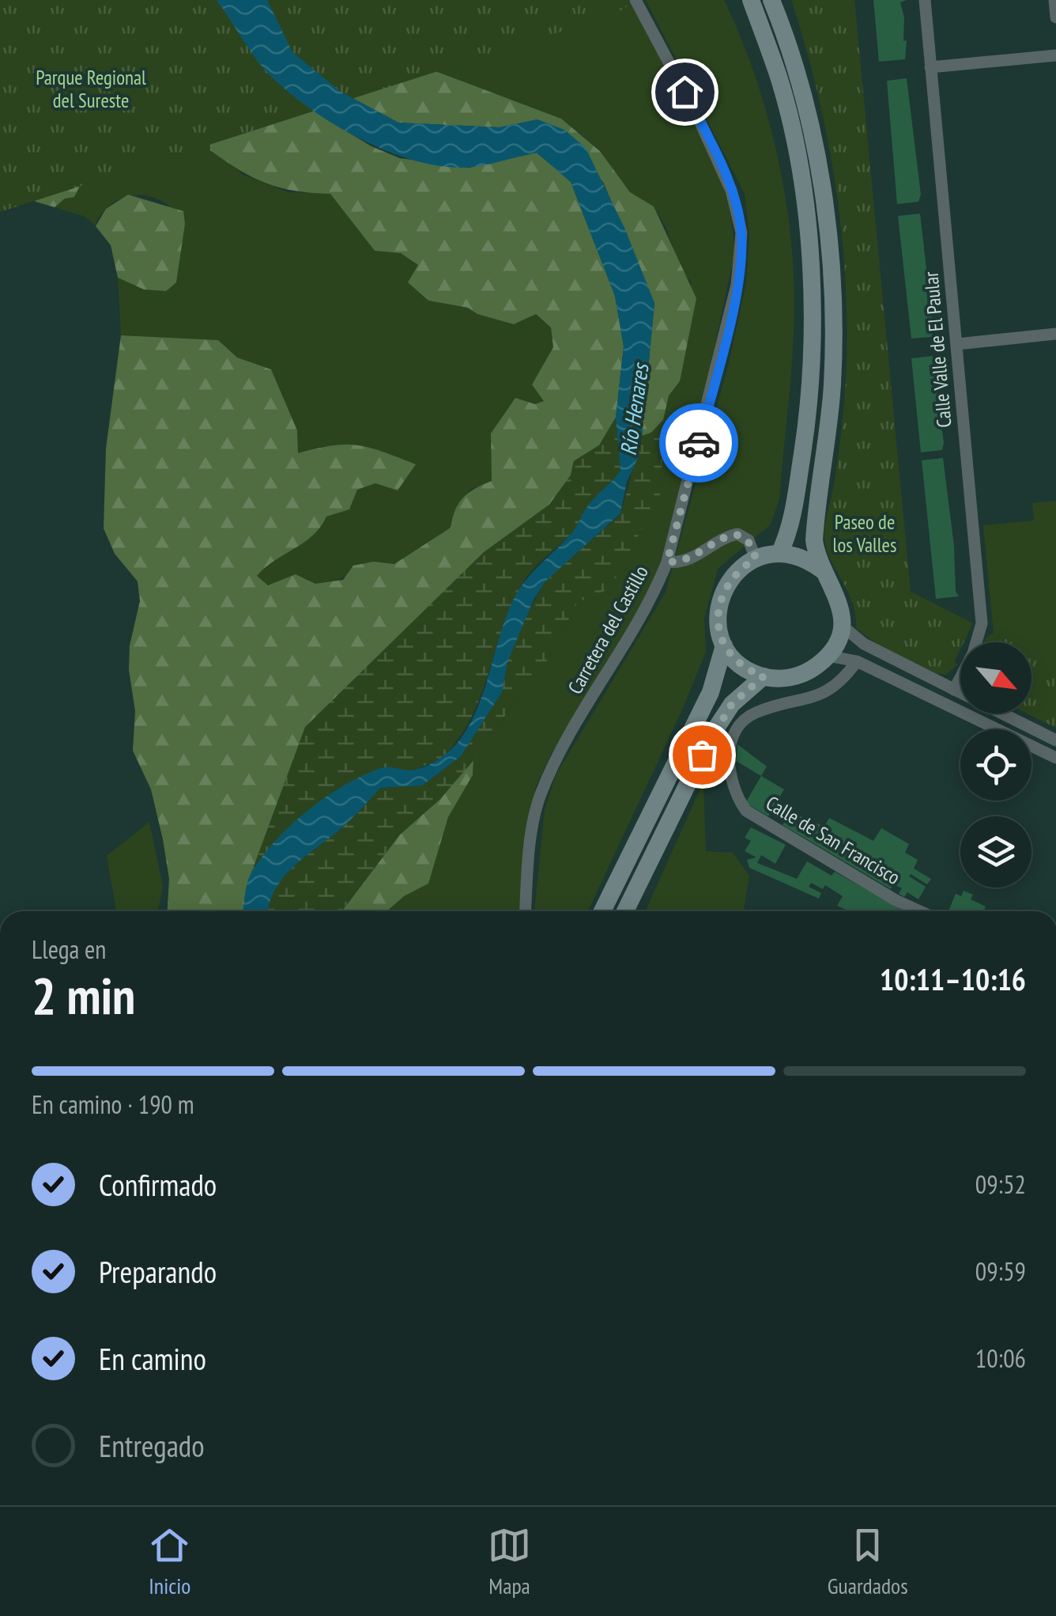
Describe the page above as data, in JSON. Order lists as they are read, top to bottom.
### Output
{
  "streets": {
    "street": ["Calle Valle de El Paular", "Carretera del Castillo", "Calle de San Francisco"]
  },
  "water": ["Río Henares"],
  "parks": ["Parque Regional del Sureste", "Paseo de los Valles"],
  "north": "bottom right",
  "page": {
    "heading": ["2 min", "Llega en", "10:11–10:16"],
    "bar": "En camino · 190 m",
    "list": [
      ["Confirmado", "09:52"],
      ["Preparando", "09:59"],
      ["En camino", "10:06"],
      "Entregado"
    ],
    "tabs": ["Inicio", "Mapa", "Guardados"]
  }
}
